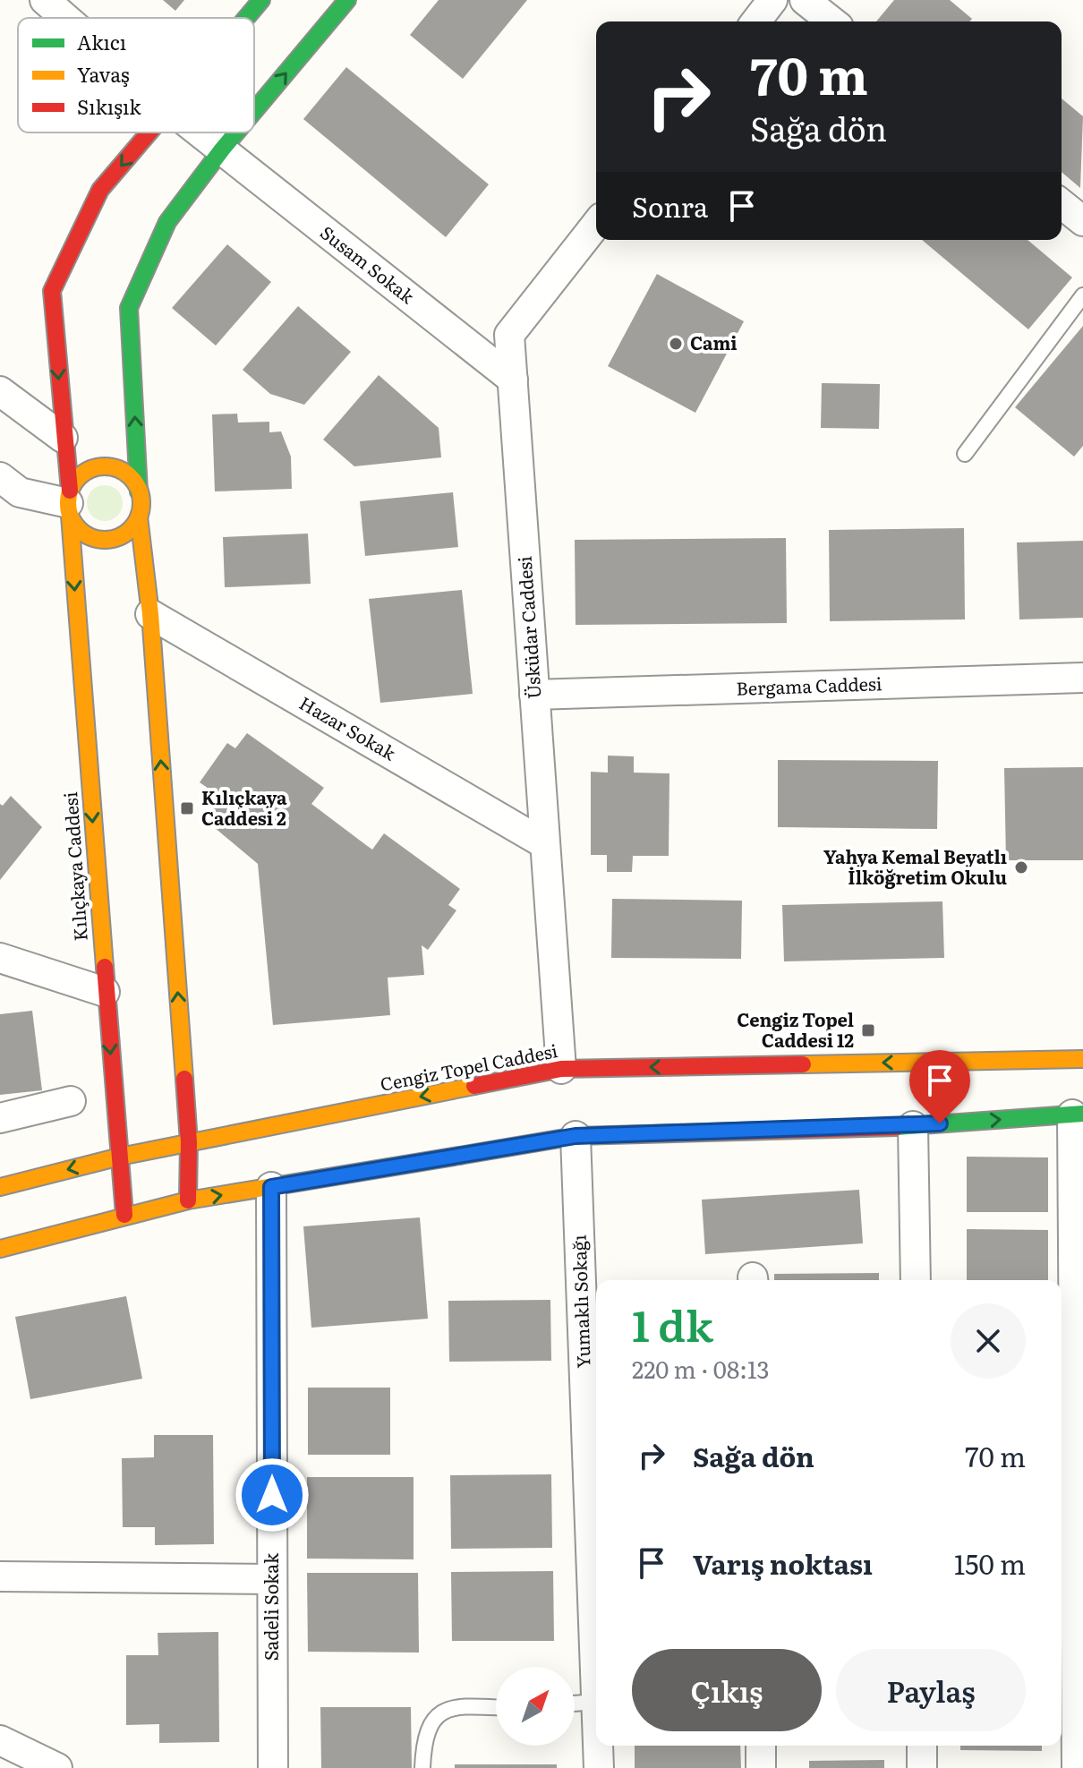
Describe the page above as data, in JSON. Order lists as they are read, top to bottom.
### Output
{
  "streets": {
    "street": [
      "Susam Sokak",
      "Üsküdar Caddesi",
      "Bergama Caddesi",
      "Hazar Sokak",
      "Kılıçkaya Caddesi",
      "Cengiz Topel Caddesi",
      "Yumaklı Sokağı",
      "Sadeli Sokak"
    ]
  },
  "crossings": [
    ["Susam Sokak", "Üsküdar Caddesi"],
    ["Üsküdar Caddesi", "Bergama Caddesi"],
    ["Üsküdar Caddesi", "Hazar Sokak"],
    ["Üsküdar Caddesi", "Cengiz Topel Caddesi"],
    ["Kılıçkaya Caddesi", "Cengiz Topel Caddesi"]
  ],
  "places": {
    "other": ["Cami", "Yahya Kemal Beyatlı İlköğretim Okulu"],
    "transit": ["Kılıçkaya Caddesi 2", "Cengiz Topel Caddesi 12"]
  },
  "legend": ["Akıcı", "Yavaş", "Sıkışık"],
  "north": "top right",
  "page": {
    "turn": ["70 m", "Sağa dön"],
    "then": "Sonra",
    "heading": ["1 dk", "220 m · 08:13"],
    "list": [
      {
        "name": "Sağa dön",
        "value": "70 m"
      },
      {
        "name": "Varış noktası",
        "value": "150 m"
      }
    ],
    "buttons": ["Çıkış", "Paylaş"]
  }
}
